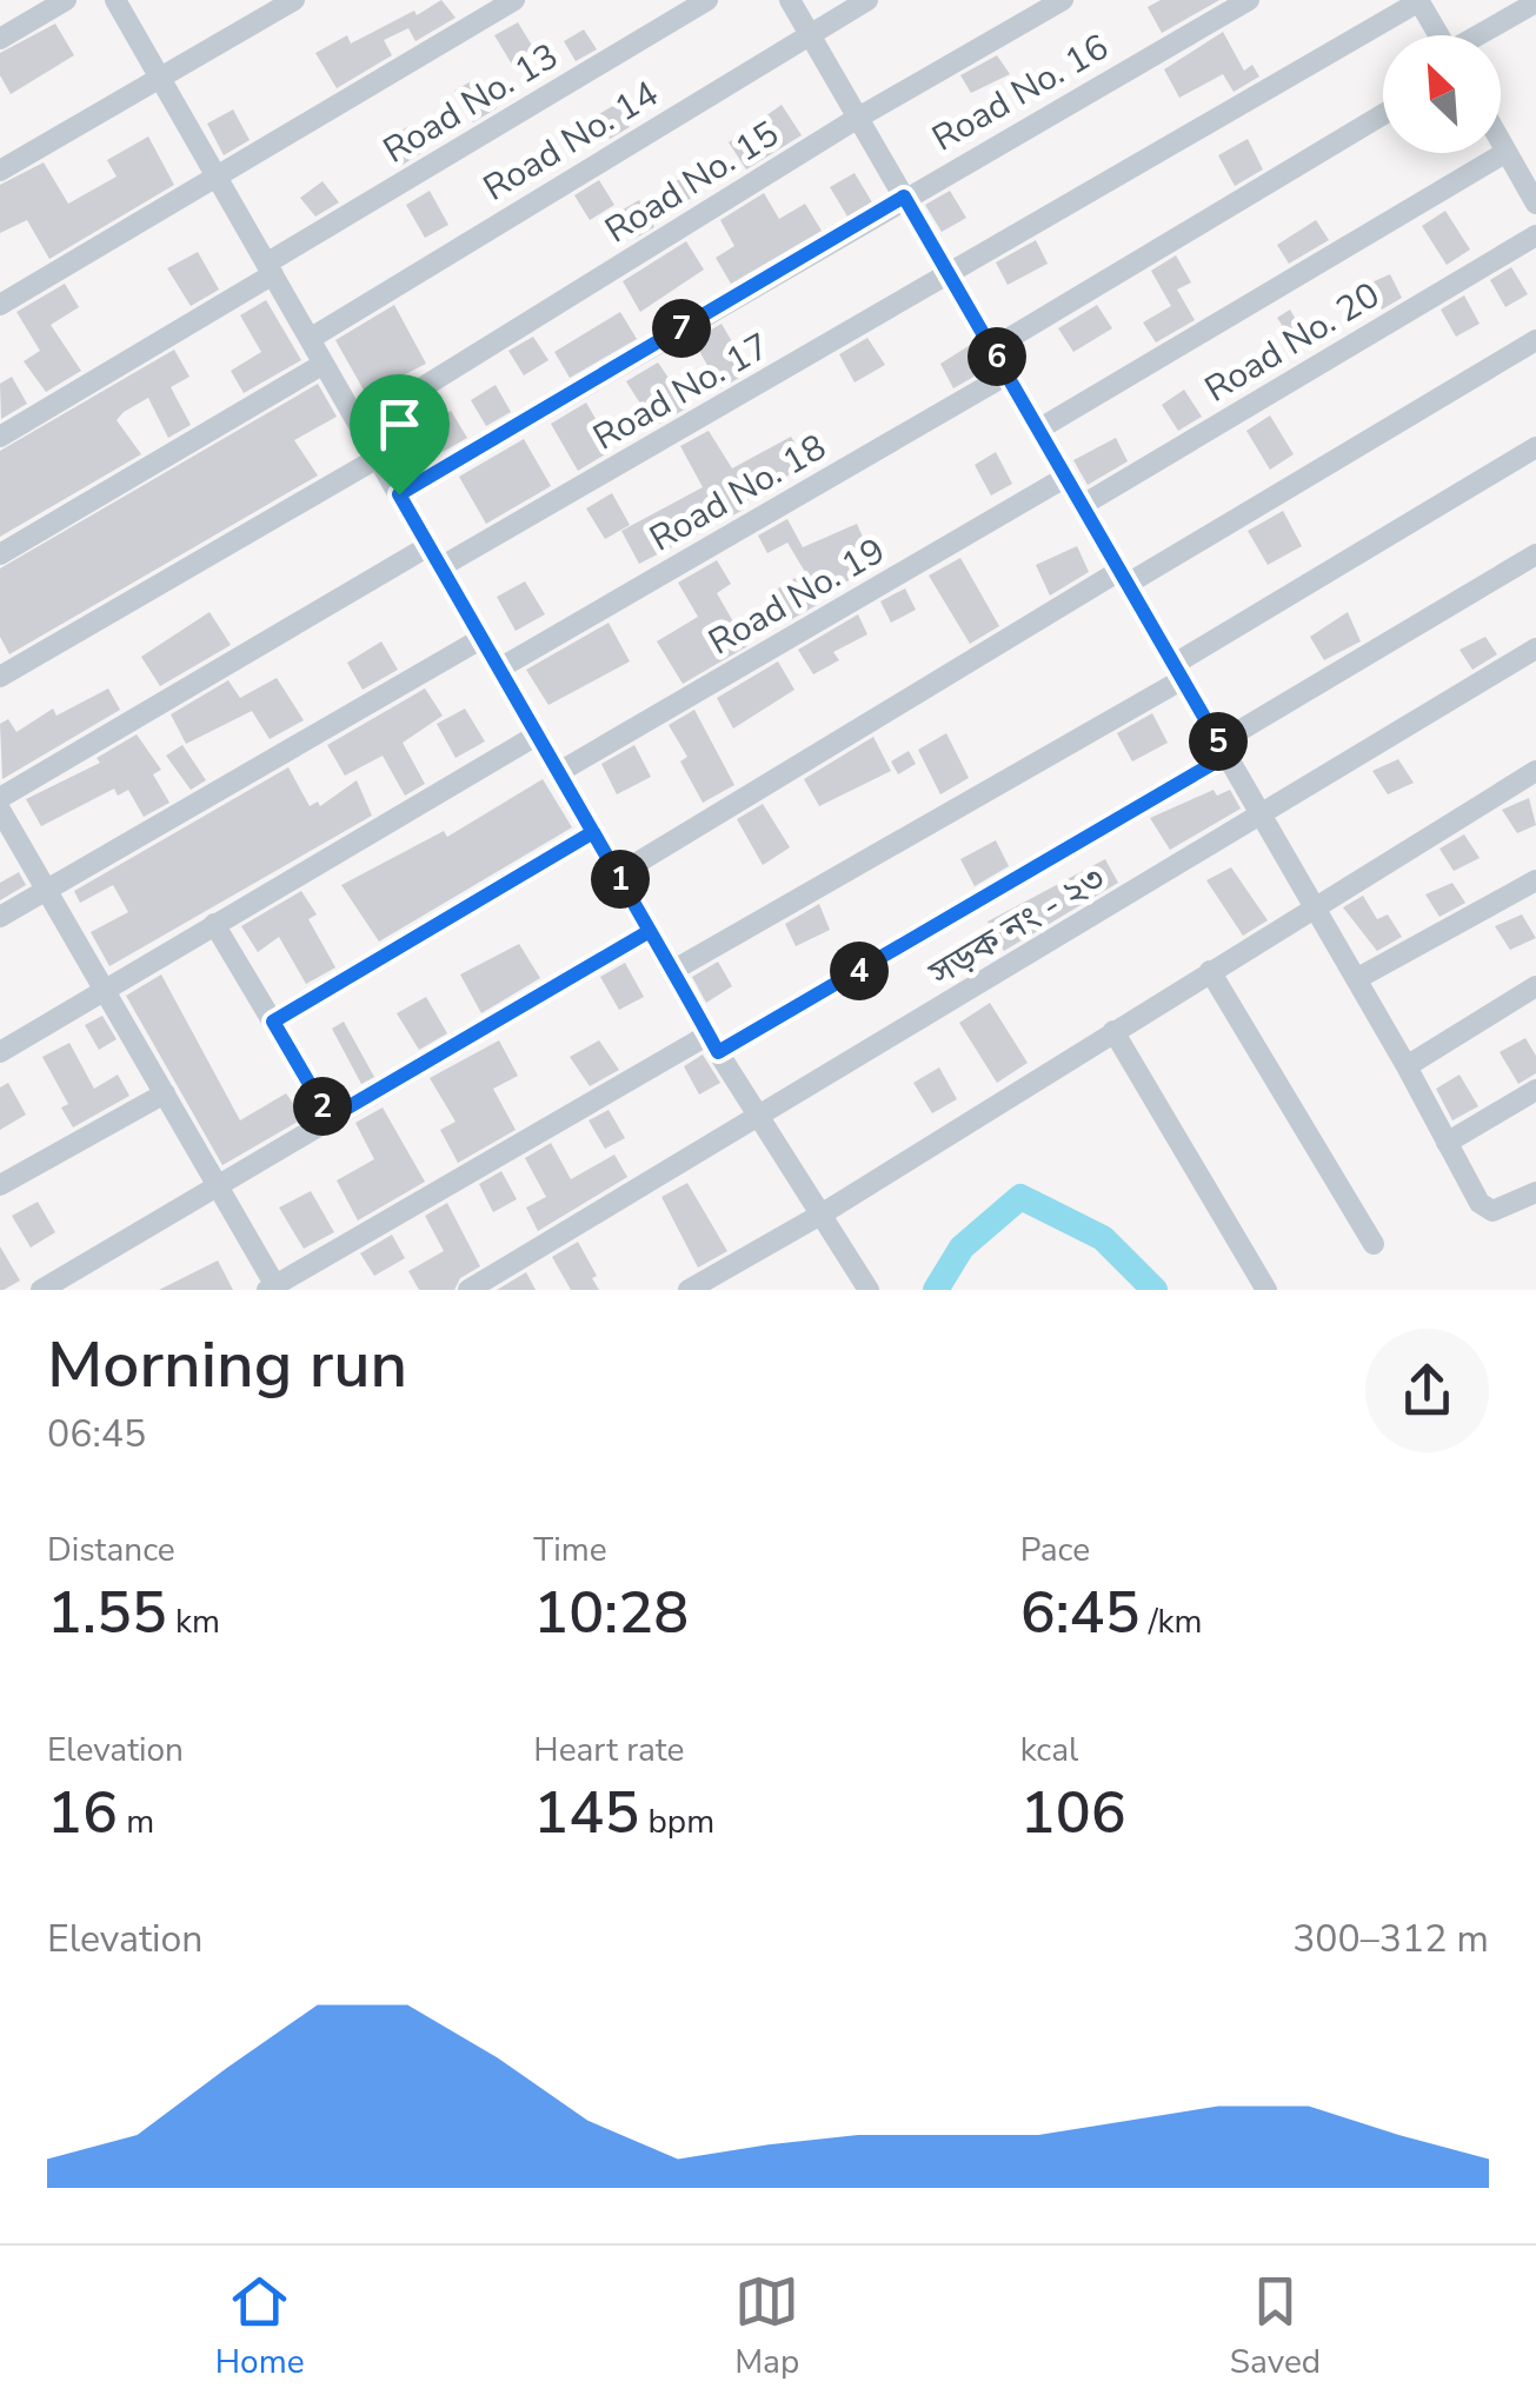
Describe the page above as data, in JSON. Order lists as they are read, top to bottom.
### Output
{
  "streets": {
    "street": [
      "Road No. 16",
      "Road No. 13",
      "Road No. 14",
      "Road No. 15",
      "Road No. 20",
      "Road No. 17",
      "Road No. 18",
      "Road No. 19",
      "সড়ক নং - ২৩"
    ]
  },
  "north": "top left",
  "page": {
    "pins": [
      "7",
      "6",
      "5",
      "1",
      "4",
      "2"
    ],
    "heading": ["Morning run", "06:45"],
    "stats": [
      ["Distance", "1.55 km"],
      ["Time", "10:28"],
      ["Pace", "6:45 /km"],
      ["Elevation", "16 m"],
      ["Heart rate", "145 bpm"],
      ["kcal", "106"]
    ],
    "chart": ["Elevation", "300–312 m"],
    "tabs": ["Home", "Map", "Saved"]
  }
}
